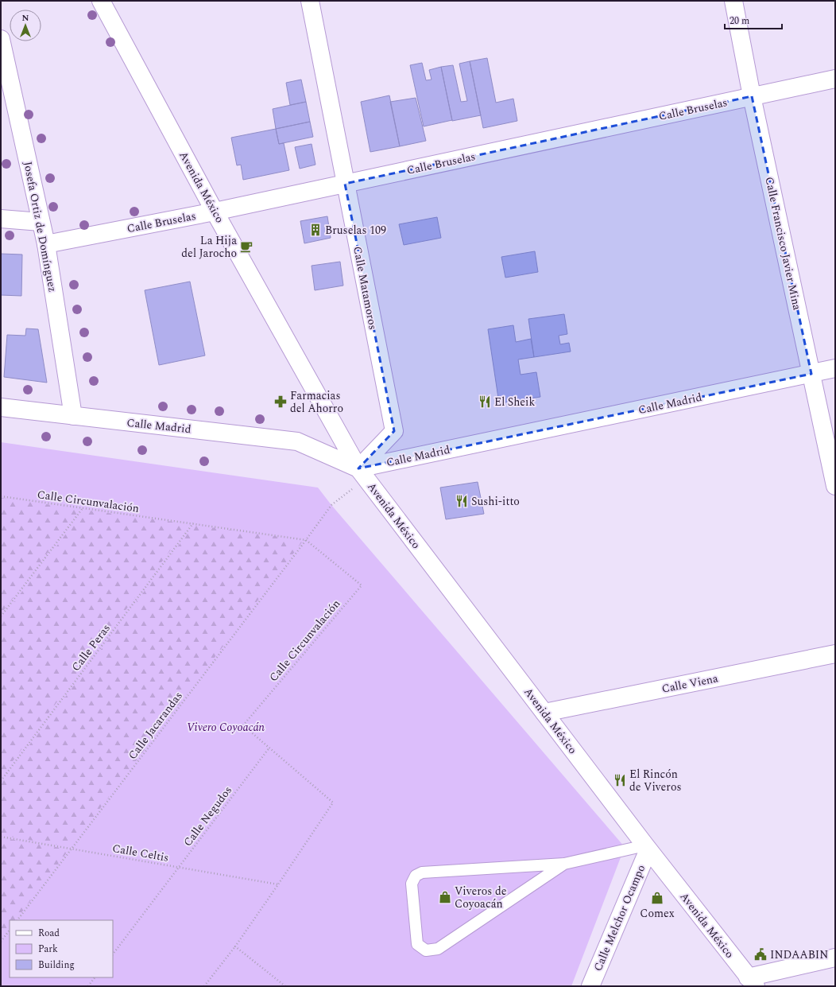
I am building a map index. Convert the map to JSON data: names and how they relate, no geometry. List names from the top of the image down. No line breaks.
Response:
{"streets":{"street":["Calle Bruselas","Avenida México","Josefa Ortiz de Domínguez","Calle Francisco Javier Mina","Calle Matamoros","Calle Madrid","Calle Viena","Calle Melchor Ocampo"],"path":["Calle Circunvalación","Calle Peras","Calle Jacarandas","Calle Negudos","Calle Celtis"]},"crossings":[["Calle Bruselas","Avenida México"],["Calle Bruselas","Josefa Ortiz de Domínguez"],["Calle Bruselas","Calle Francisco Javier Mina"],["Calle Bruselas","Calle Matamoros"],["Avenida México","Calle Matamoros"],["Avenida México","Calle Madrid"],["Avenida México","Calle Viena"],["Avenida México","Calle Jacarandas"],["Avenida México","Calle Melchor Ocampo"],["Josefa Ortiz de Domínguez","Calle Madrid"],["Calle Francisco Javier Mina","Calle Madrid"],["Calle Matamoros","Calle Madrid"],["Calle Matamoros","Calle Jacarandas"],["Calle Madrid","Calle Jacarandas"],["Calle Circunvalación","Calle Peras"],["Calle Circunvalación","Calle Jacarandas"],["Calle Circunvalación","Calle Negudos"],["Calle Circunvalación","Calle Celtis"],["Calle Jacarandas","Calle Celtis"],["Calle Negudos","Calle Celtis"]],"parks":["Vivero Coyoacán"],"places":{"building":["Bruselas 109"],"cafe":["La Hija del Jarocho"],"pharmacy":["Farmacias del Ahorro"],"restaurant":["El Sheik","Sushi-itto","El Rincón de Viveros"],"shop":["Viveros de Coyoacán","Comex"],"public building":["INDAABIN"]},"legend":["Road","Park","Building"],"scale_bar":"20 m","north":"top"}
